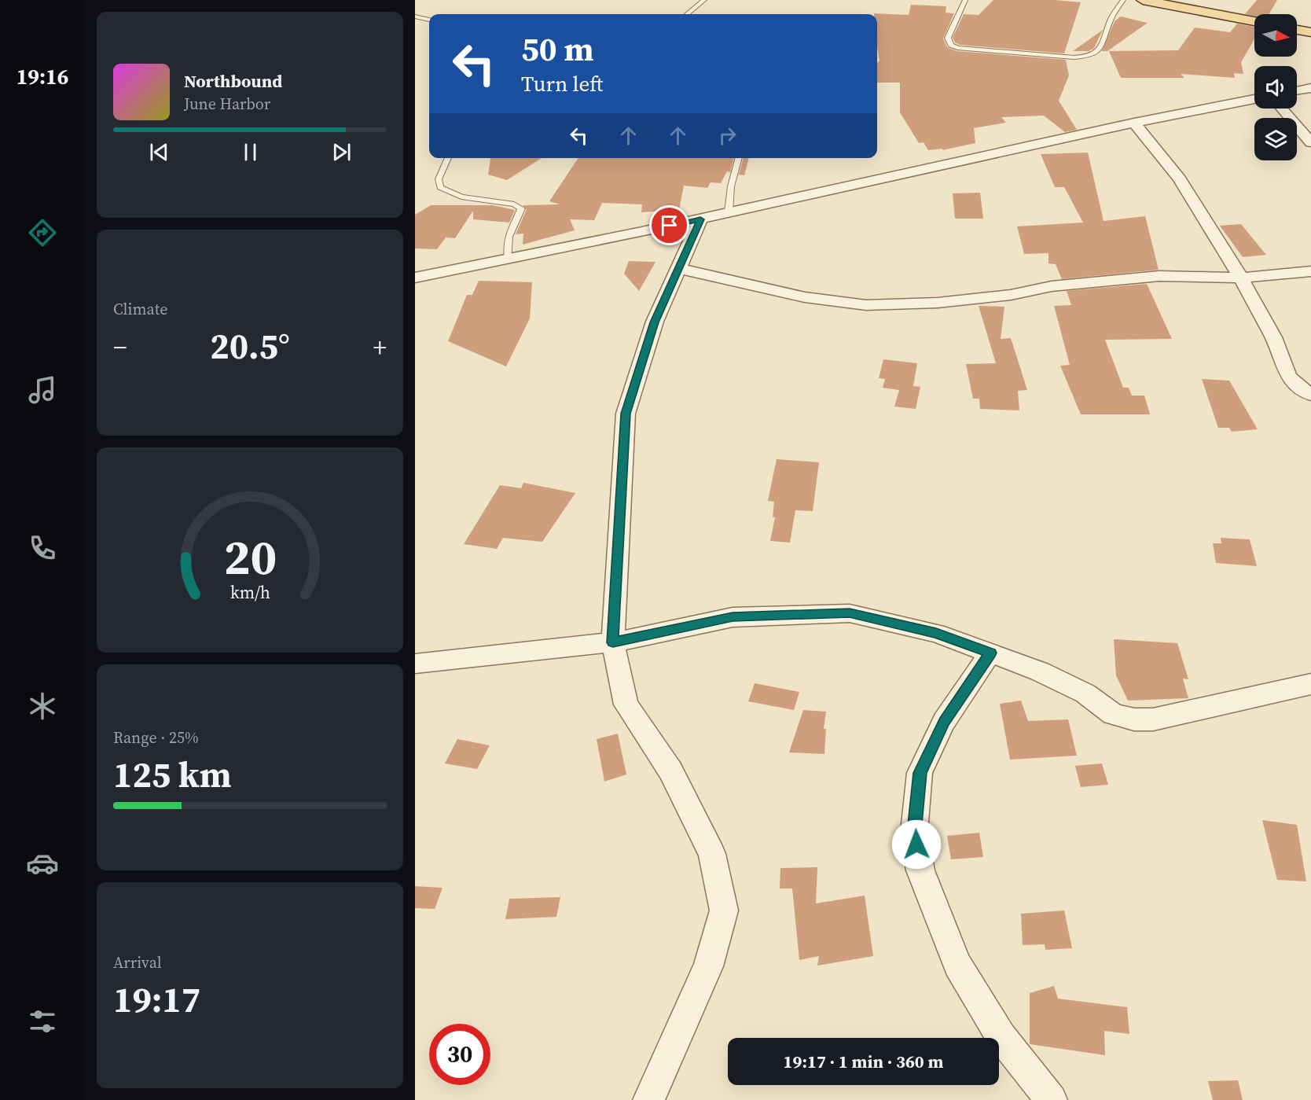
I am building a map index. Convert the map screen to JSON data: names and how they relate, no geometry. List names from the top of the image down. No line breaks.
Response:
{"north":"right","page":{"tabs":"19:16","turn":["50 m","Turn left"],"song":["Northbound","June Harbor"],"tile":["Climate",["Range · 25%","125 km"],["Arrival","19:17"]],"heat":["−","20.5°","+"],"limit":"30","trip":"19:17 · 1 min · 360 m","gauge":["20","km/h"]}}
